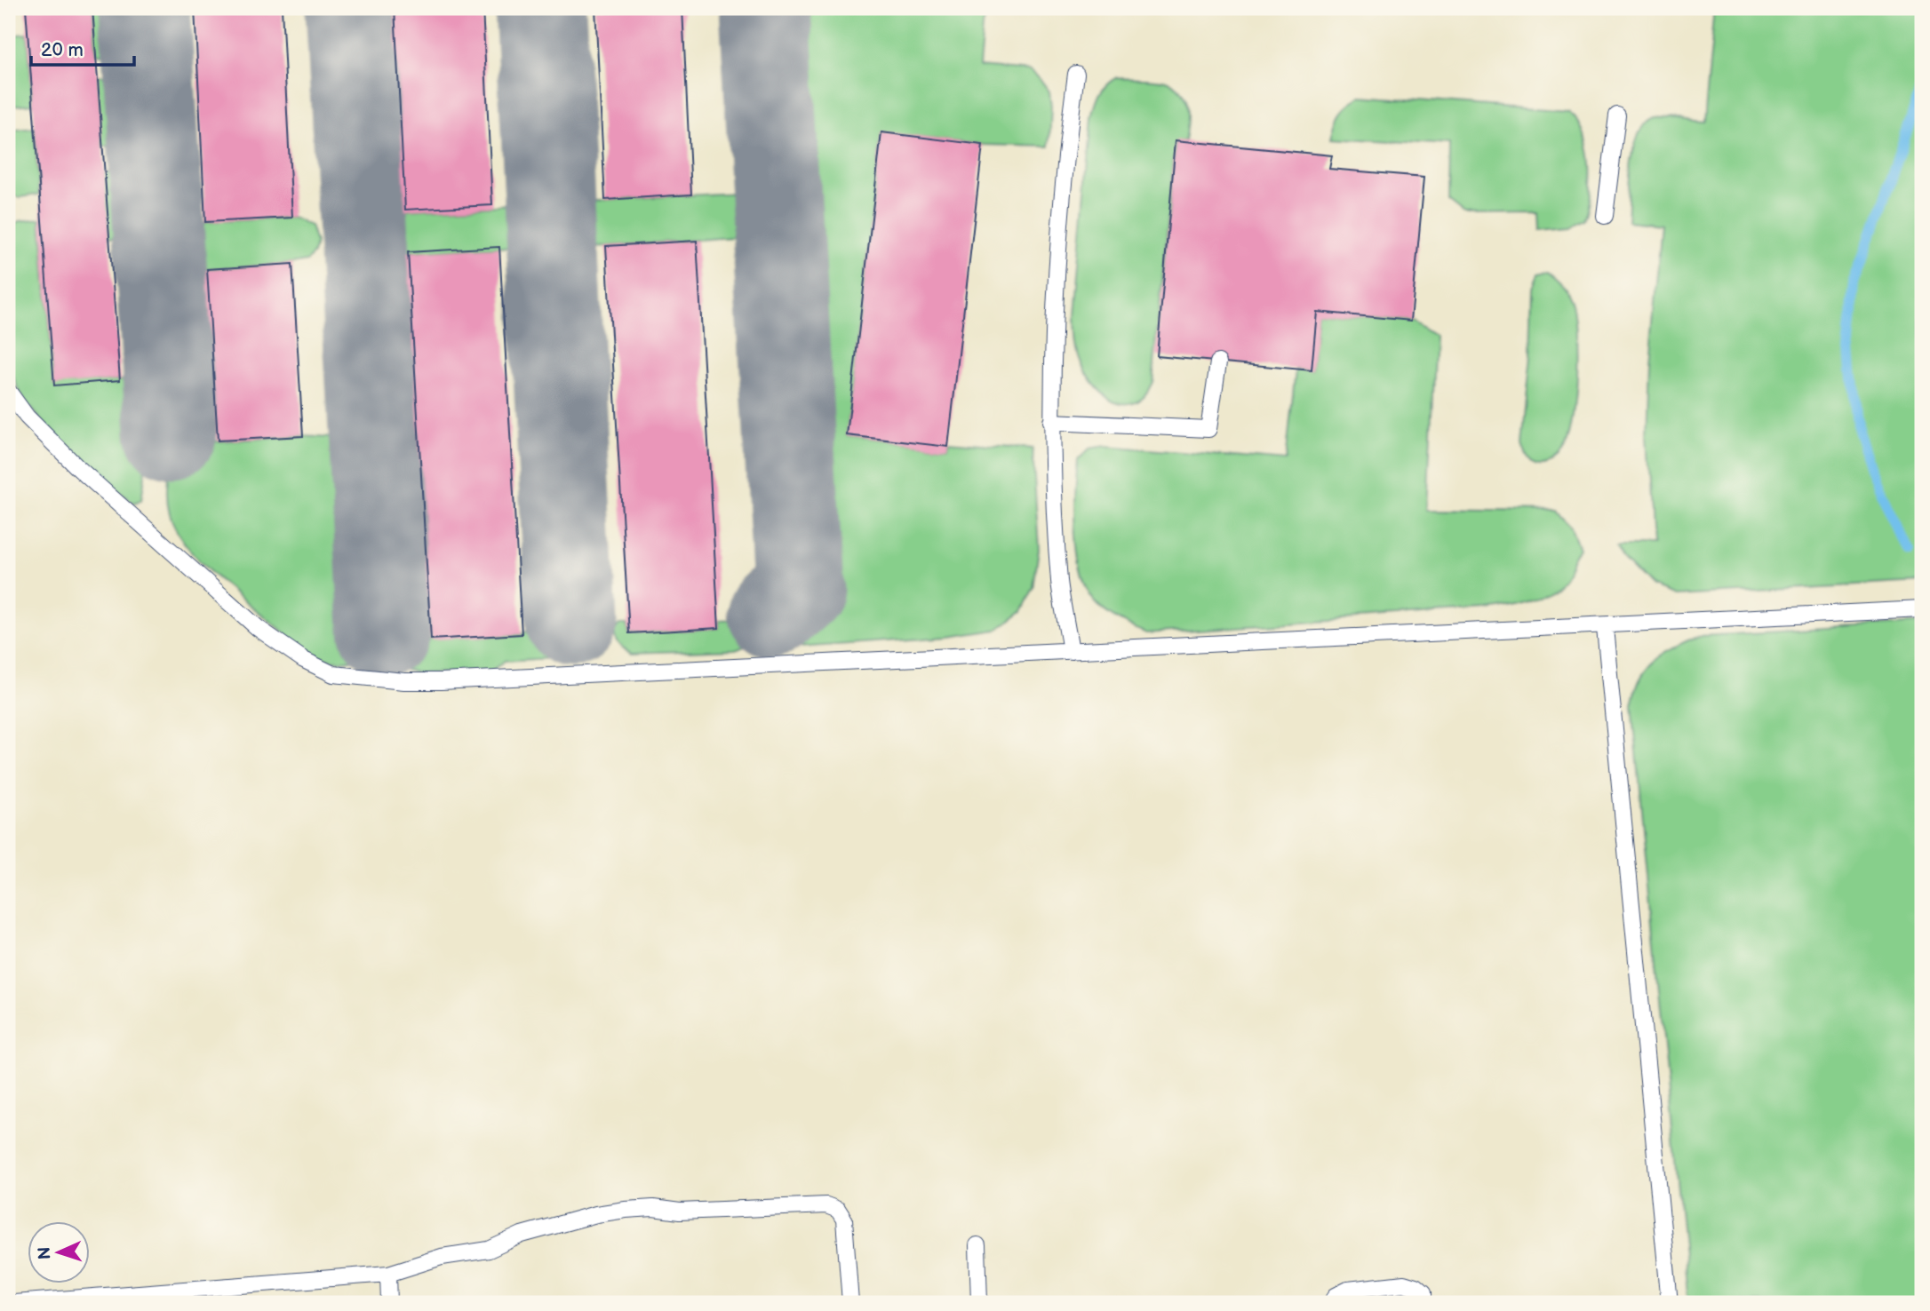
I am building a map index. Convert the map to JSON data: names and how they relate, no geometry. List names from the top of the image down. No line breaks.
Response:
{"scale_bar":"20 m","north":"left"}
